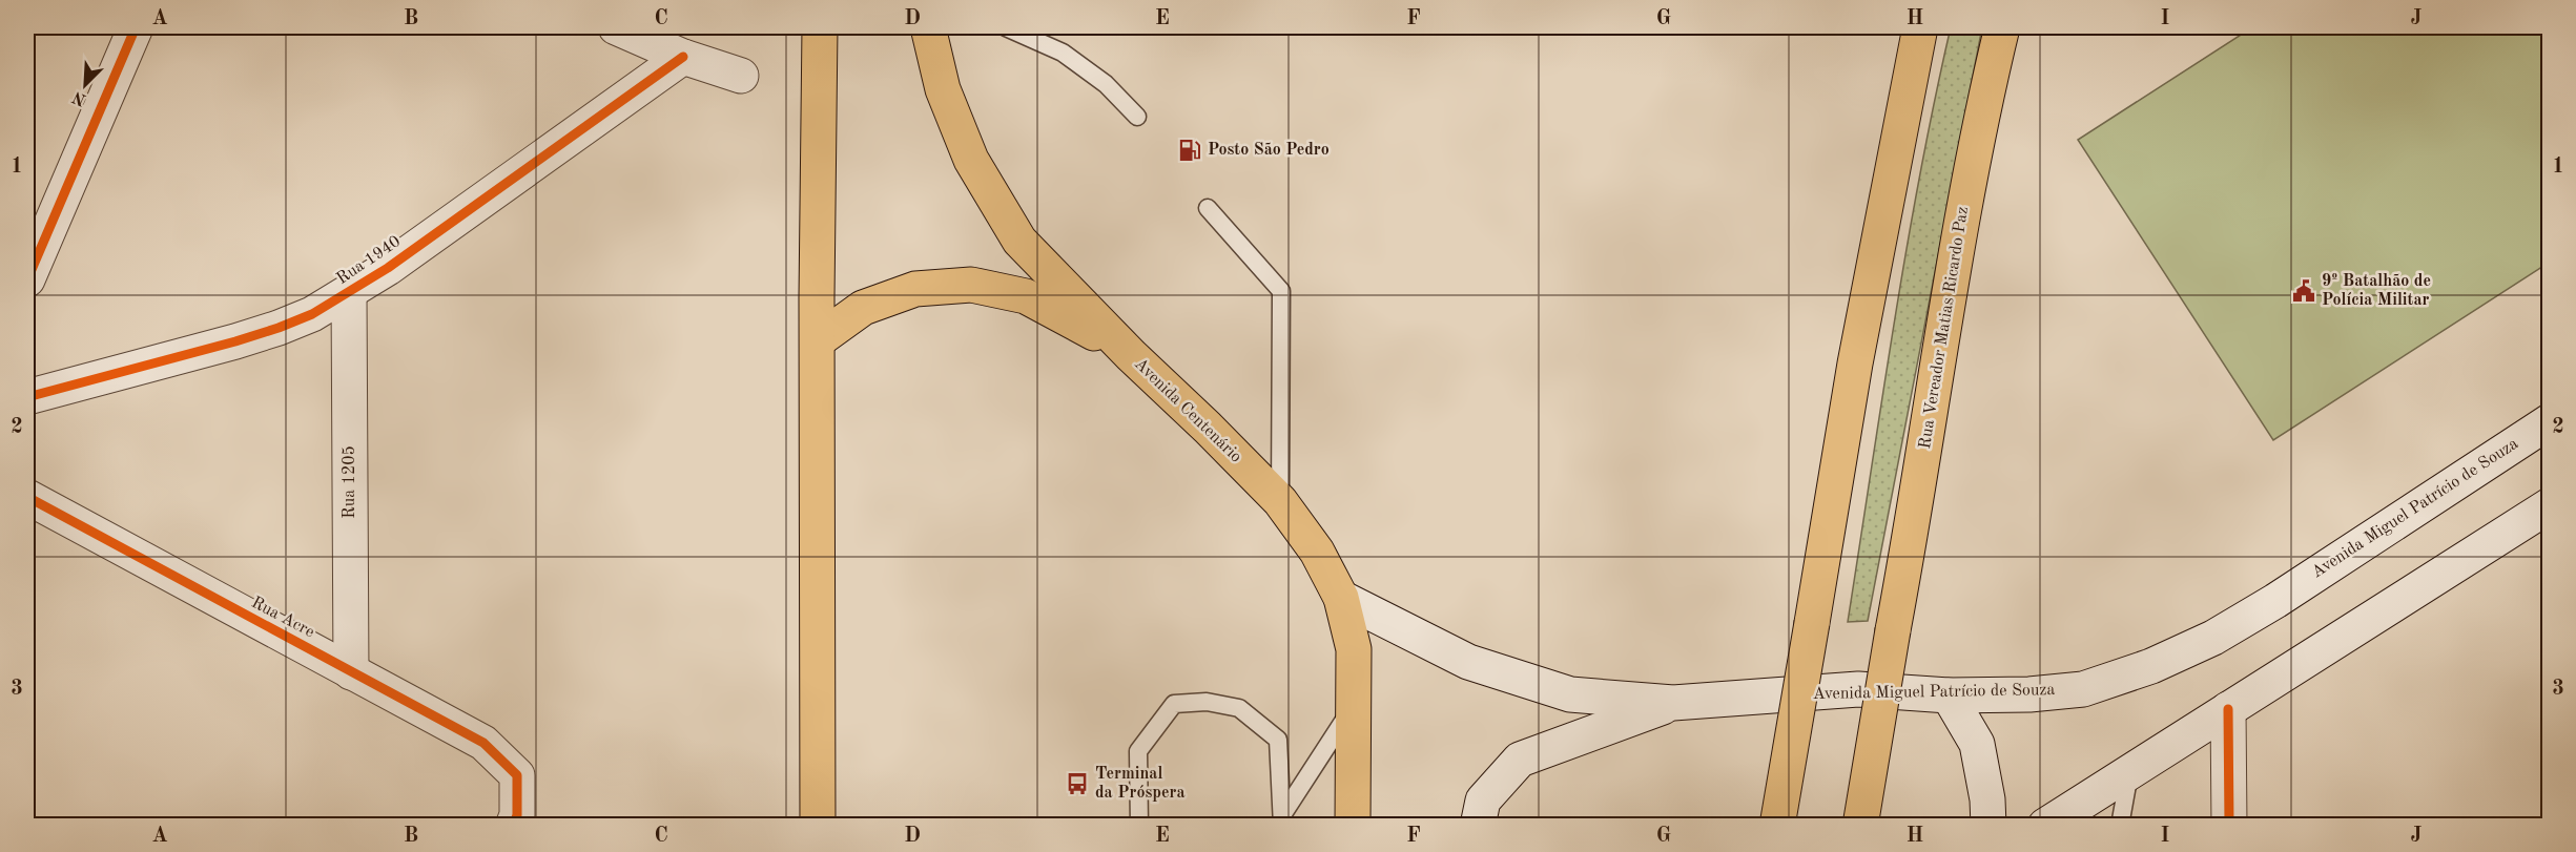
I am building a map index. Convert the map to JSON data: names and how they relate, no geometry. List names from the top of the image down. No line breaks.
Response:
{"streets":{"main road":["Rua 1940","Rua Vereador Matias Ricardo Paz","Avenida Centenário","Rua 1205","Avenida Miguel Patrício de Souza","Rua Acre"]},"crossings":[["Rua 1940","Rua 1205"],["Avenida Centenário","Avenida Miguel Patrício de Souza"],["Rua 1205","Rua Acre"]],"places":{"fuel station":["Posto São Pedro"],"public building":["9º Batalhão de Polícia Militar"],"bus stop":["Terminal da Próspera"]},"north":"bottom left","grid":{"columns":["A","B","C","D","E","F","G","H","I","J"],"rows":["1","2","3"]}}
